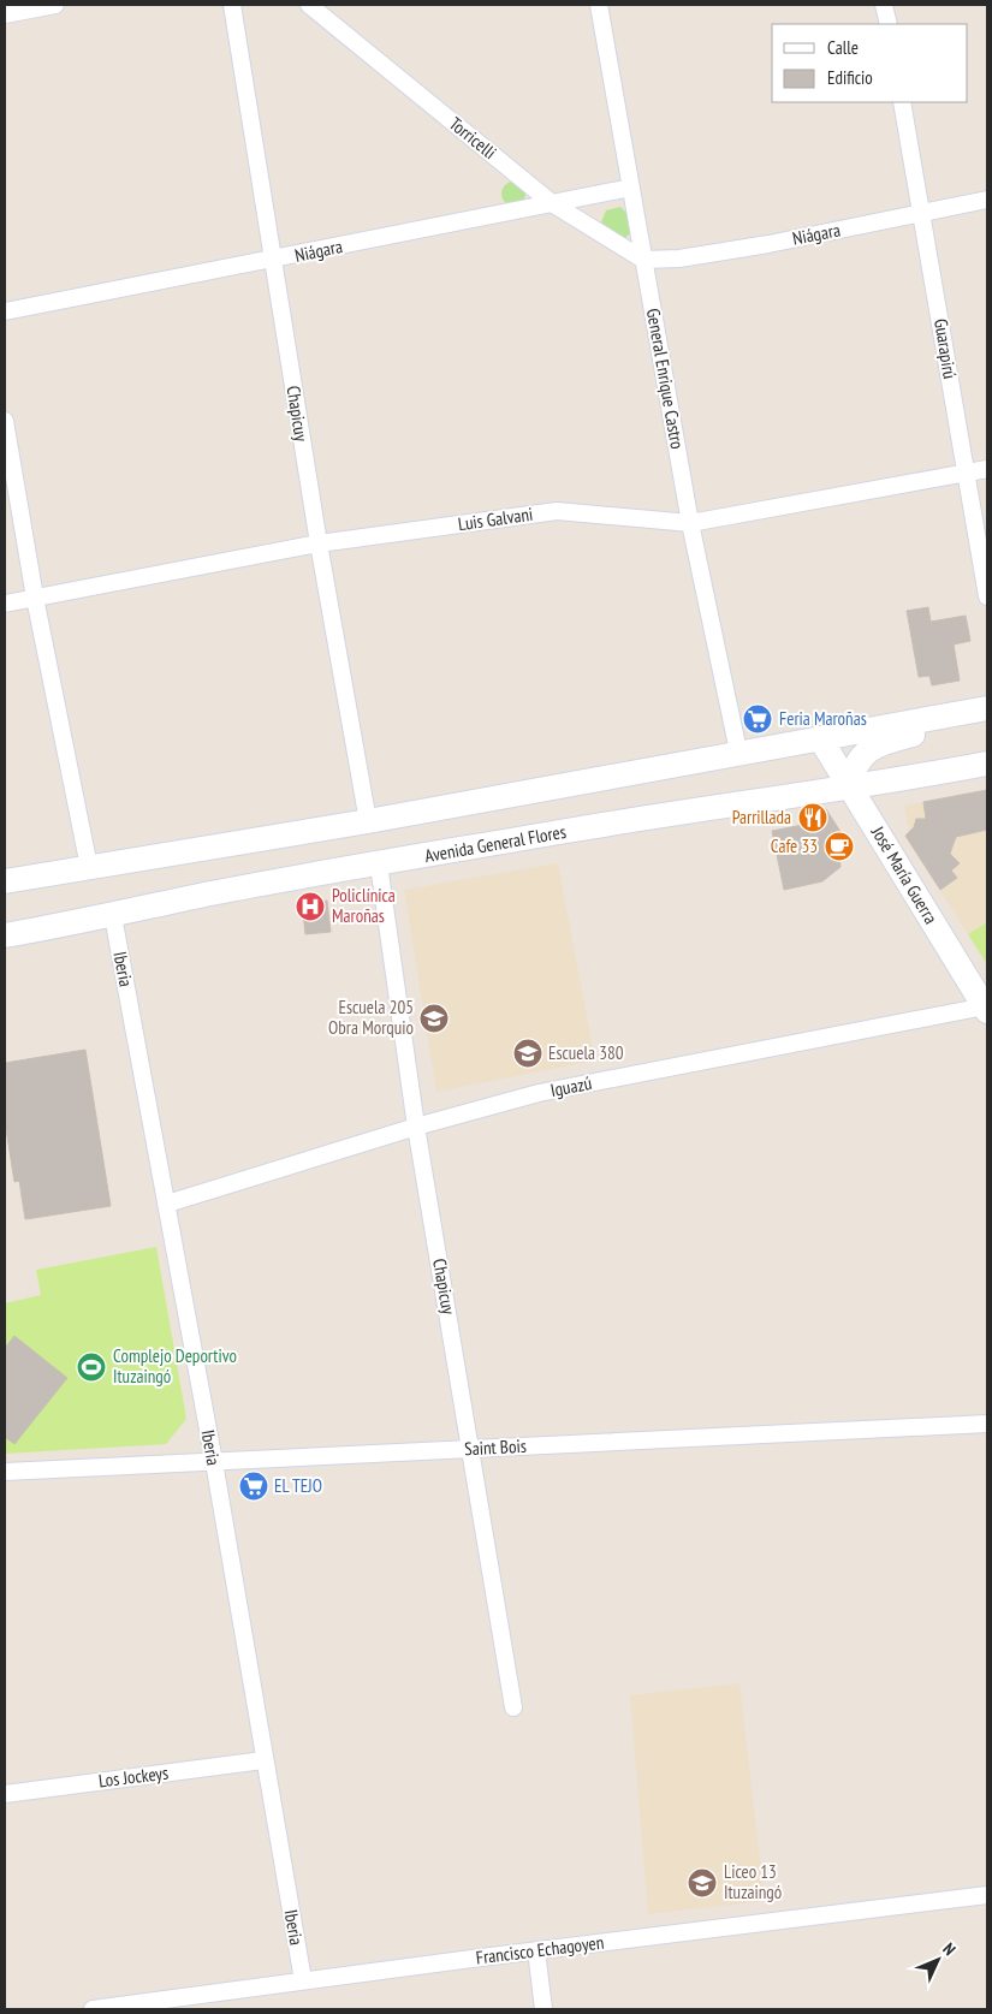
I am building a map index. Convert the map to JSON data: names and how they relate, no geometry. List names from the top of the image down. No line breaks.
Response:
{"streets":{"main road":["Avenida General Flores","José María Guerra"],"street":["Torricelli","Niágara","Guarapirú","General Enrique Castro","Chapicuy","Luis Galvani","Iberia","Iguazú","Saint Bois","Los Jockeys","Francisco Echagoyen"]},"crossings":[["Torricelli","Niágara"],["Torricelli","General Enrique Castro"],["Niágara","Guarapirú"],["Niágara","General Enrique Castro"],["Niágara","Chapicuy"],["Guarapirú","Luis Galvani"],["General Enrique Castro","Luis Galvani"],["Chapicuy","Luis Galvani"],["Chapicuy","Avenida General Flores"],["Chapicuy","Iguazú"],["Chapicuy","Saint Bois"],["Avenida General Flores","José María Guerra"],["Avenida General Flores","Iberia"],["José María Guerra","Iguazú"],["Iberia","Iguazú"],["Iberia","Saint Bois"],["Iberia","Los Jockeys"],["Iberia","Francisco Echagoyen"]],"places":{"supermarket":["Feria Maroñas","EL TEJO"],"restaurant":["Parrillada"],"cafe":["Cafe 33"],"hospital":["Policlínica Maroñas"],"school or university":["Escuela 205 Obra Morquio","Escuela 380","Liceo 13 Ituzaingó"],"sports":["Complejo Deportivo Ituzaingó"]},"legend":["Calle","Edificio"],"north":"top right"}
